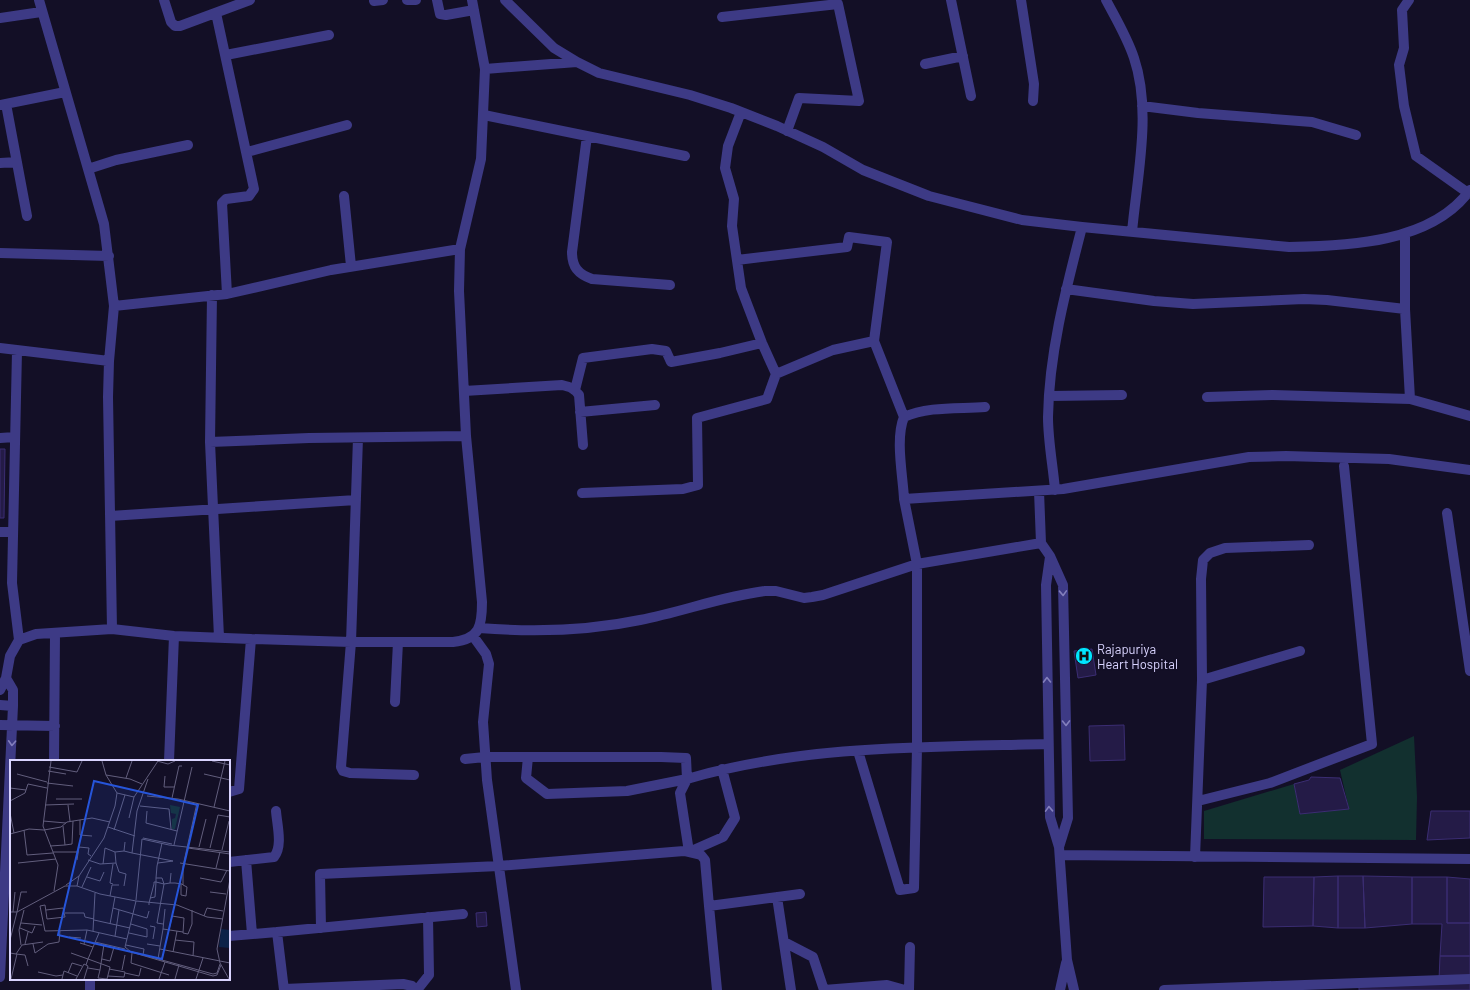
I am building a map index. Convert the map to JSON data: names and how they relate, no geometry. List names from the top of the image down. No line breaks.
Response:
{"places":{"hospital":["Rajapuriya Heart Hospital"]}}
